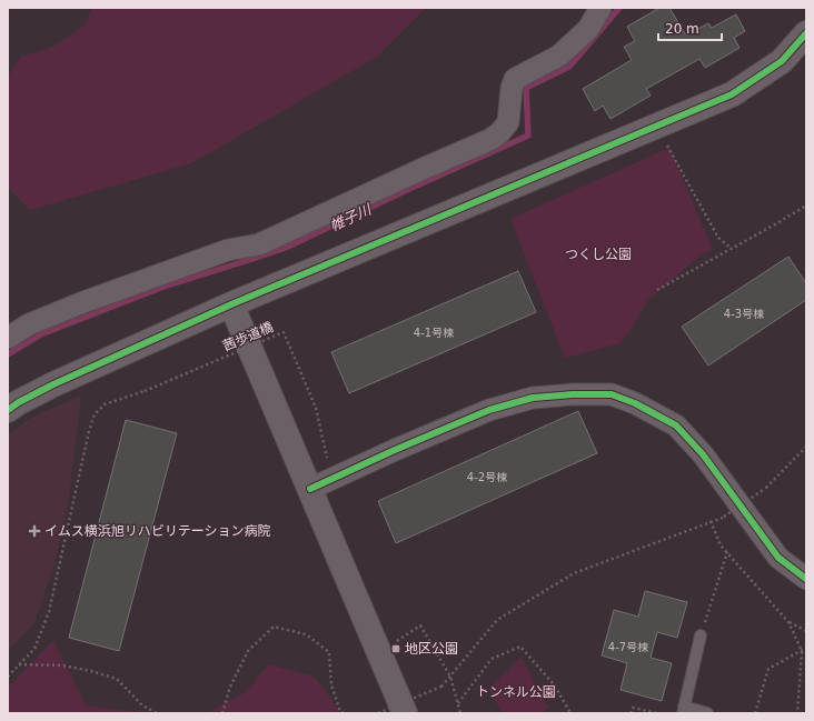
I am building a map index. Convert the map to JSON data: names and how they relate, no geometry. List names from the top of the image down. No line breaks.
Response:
{"streets":{"path":["茜歩道橋"]},"water":["帷子川"],"parks":["つくし公園","トンネル公園"],"places":{"health":["イムス横浜旭リハビリテーション病院"],"transit":["地区公園"]},"house_numbers":["4-3号棟","4-1号棟","4-2号棟","4-7号棟"],"scale_bar":"20 m"}
